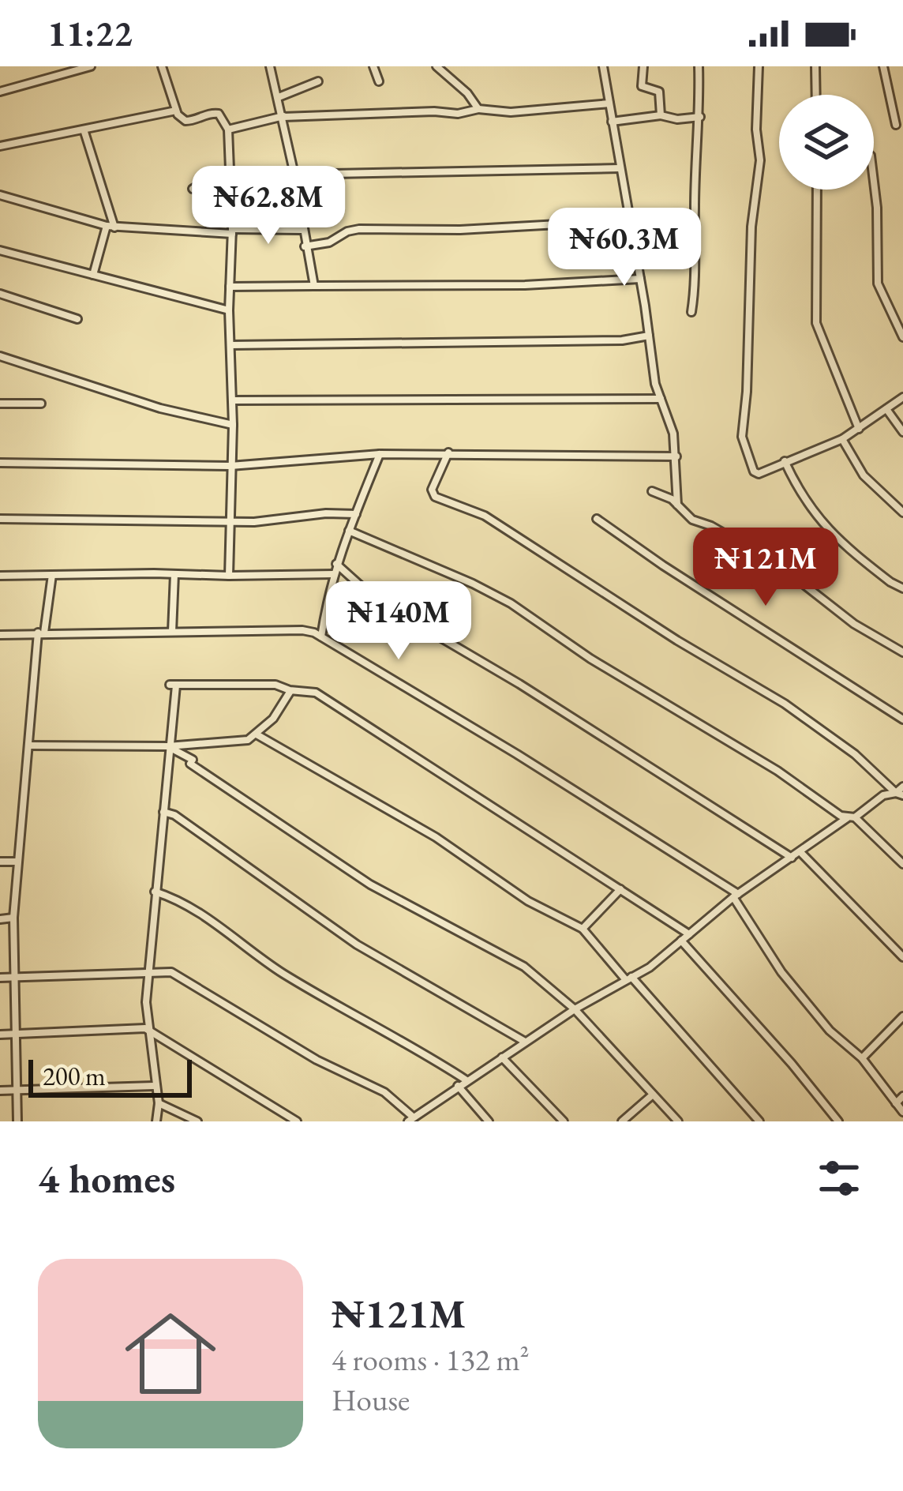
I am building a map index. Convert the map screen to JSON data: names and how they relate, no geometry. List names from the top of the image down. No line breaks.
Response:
{"scale_bar":"200 m","page":{"status":"11:22","price":["₦62.8M","₦60.3M","₦121M","₦140M"],"scale":"200 m","heading":"4 homes","list":[{"name":"₦121M","note":"4 rooms · 132 m² · House"}]}}
